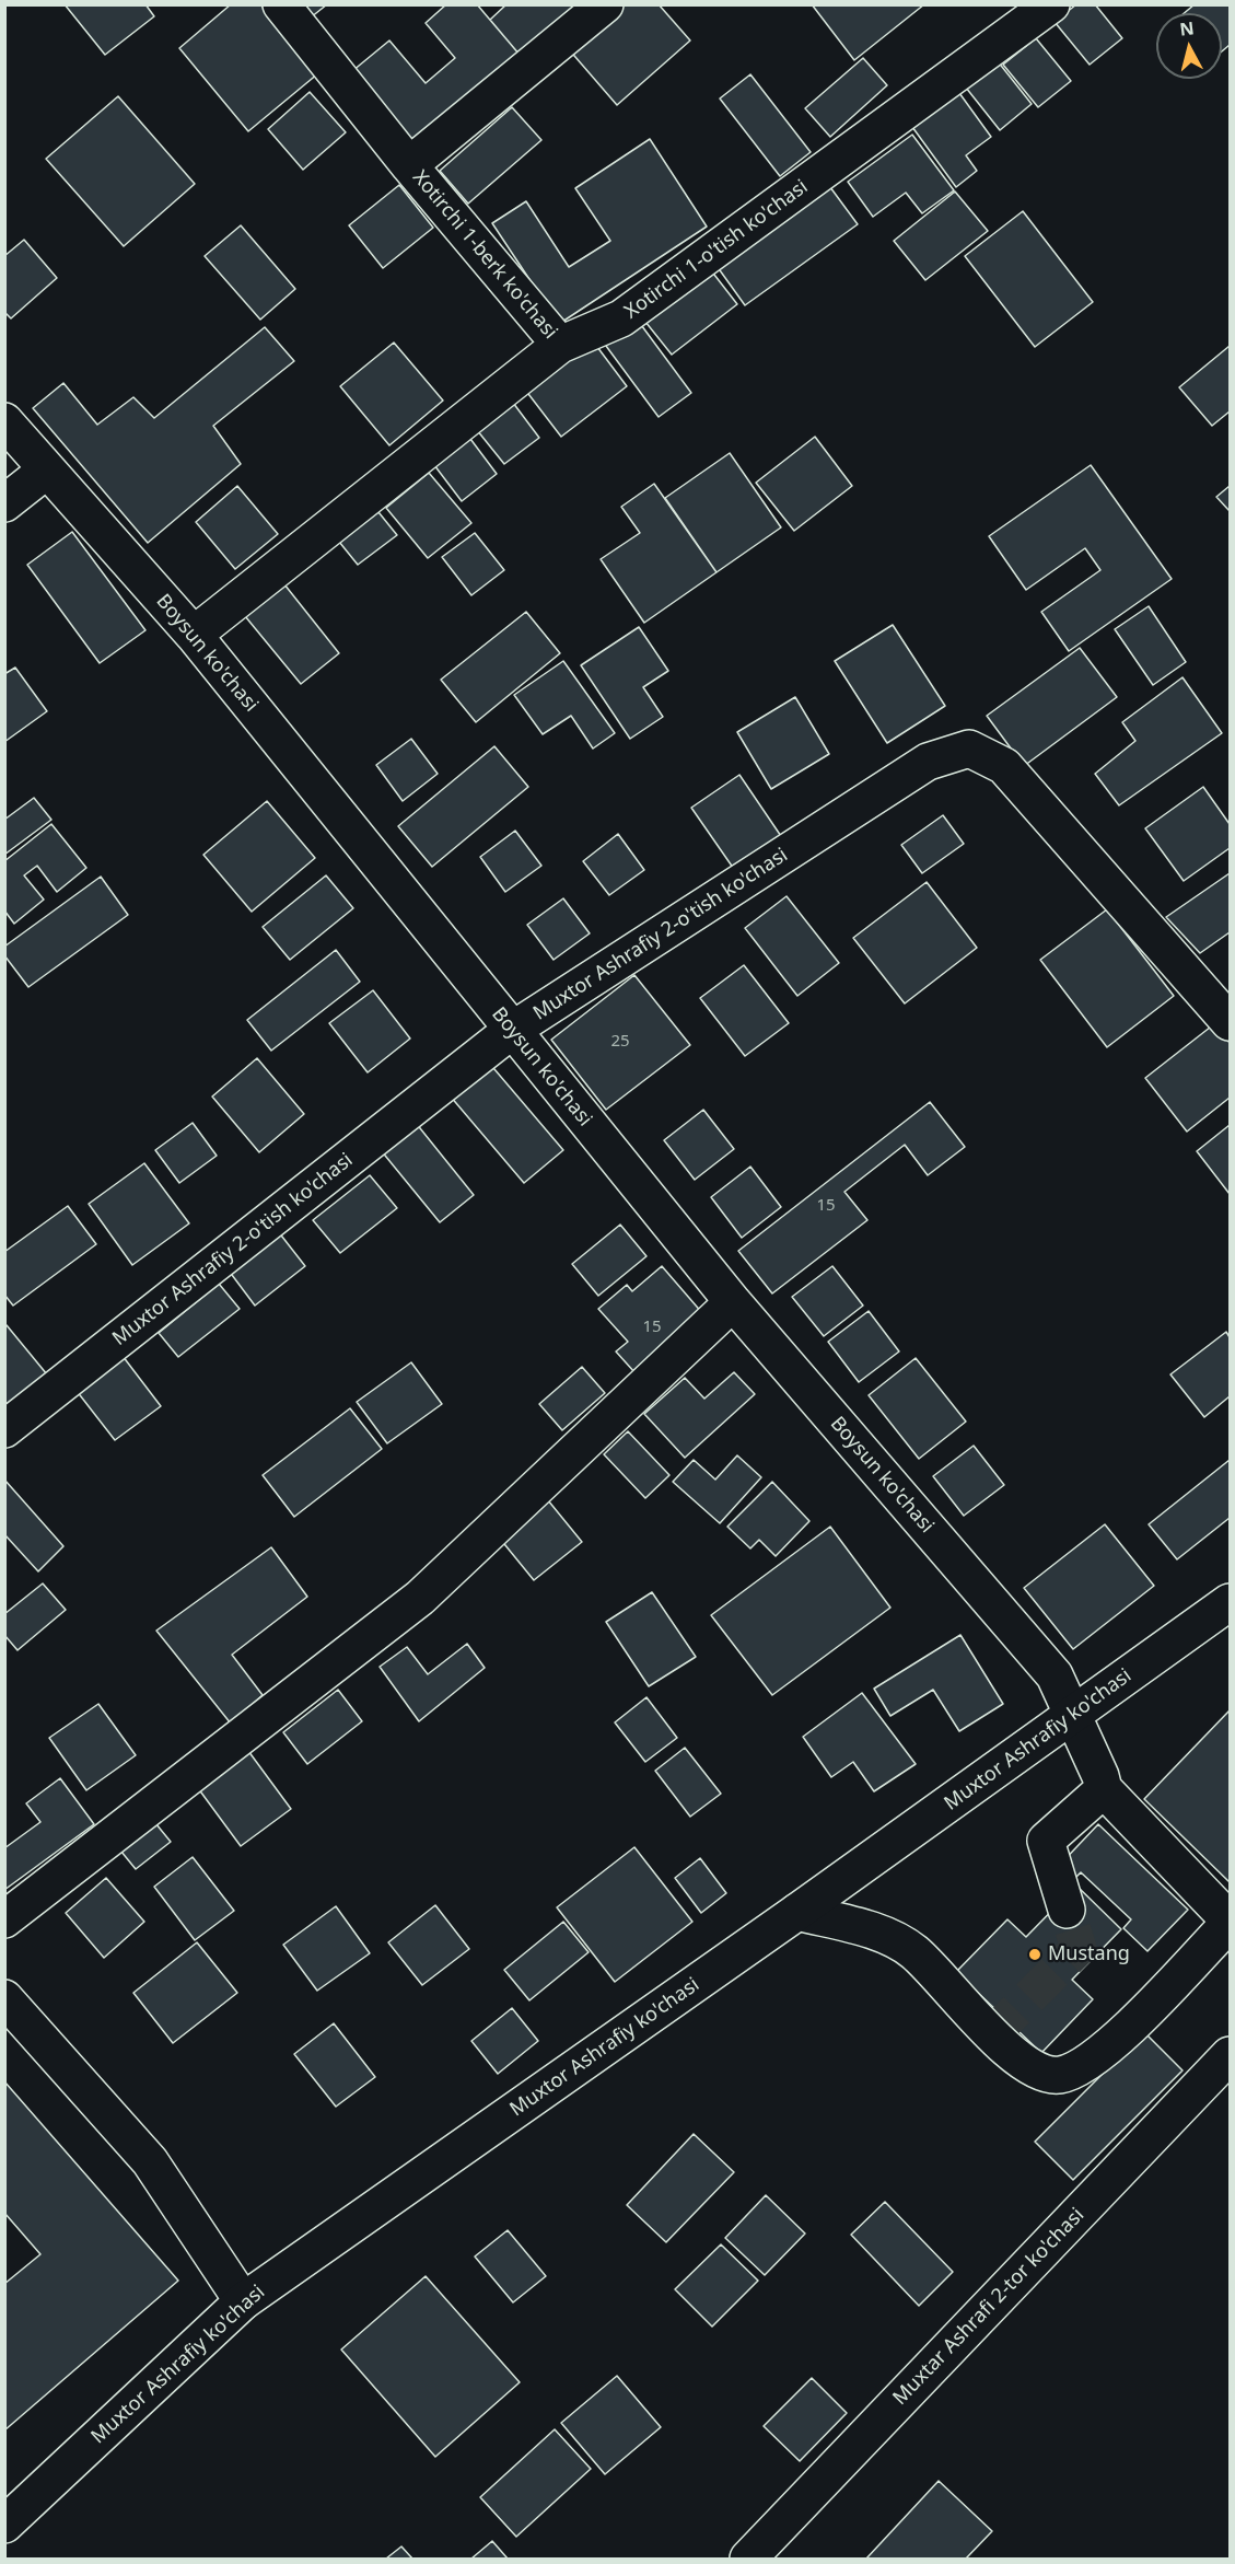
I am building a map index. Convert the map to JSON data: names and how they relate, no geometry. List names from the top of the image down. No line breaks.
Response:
{"streets":{"street":["Xotirchi 1-o'tish ko'chasi","Xotirchi 1-berk ko'chasi","Boysun ko'chasi","Muxtor Ashrafiy 2-o'tish ko'chasi","Muxtor Ashrafiy ko'chasi","Muxtar Ashrafi 2-tor ko'chasi"]},"crossings":[["Xotirchi 1-o'tish ko'chasi","Xotirchi 1-berk ko'chasi"],["Xotirchi 1-o'tish ko'chasi","Boysun ko'chasi"],["Boysun ko'chasi","Muxtor Ashrafiy 2-o'tish ko'chasi"],["Boysun ko'chasi","Muxtor Ashrafiy ko'chasi"]],"places":["Mustang"],"house_numbers":["25","15","15"],"north":"top"}
